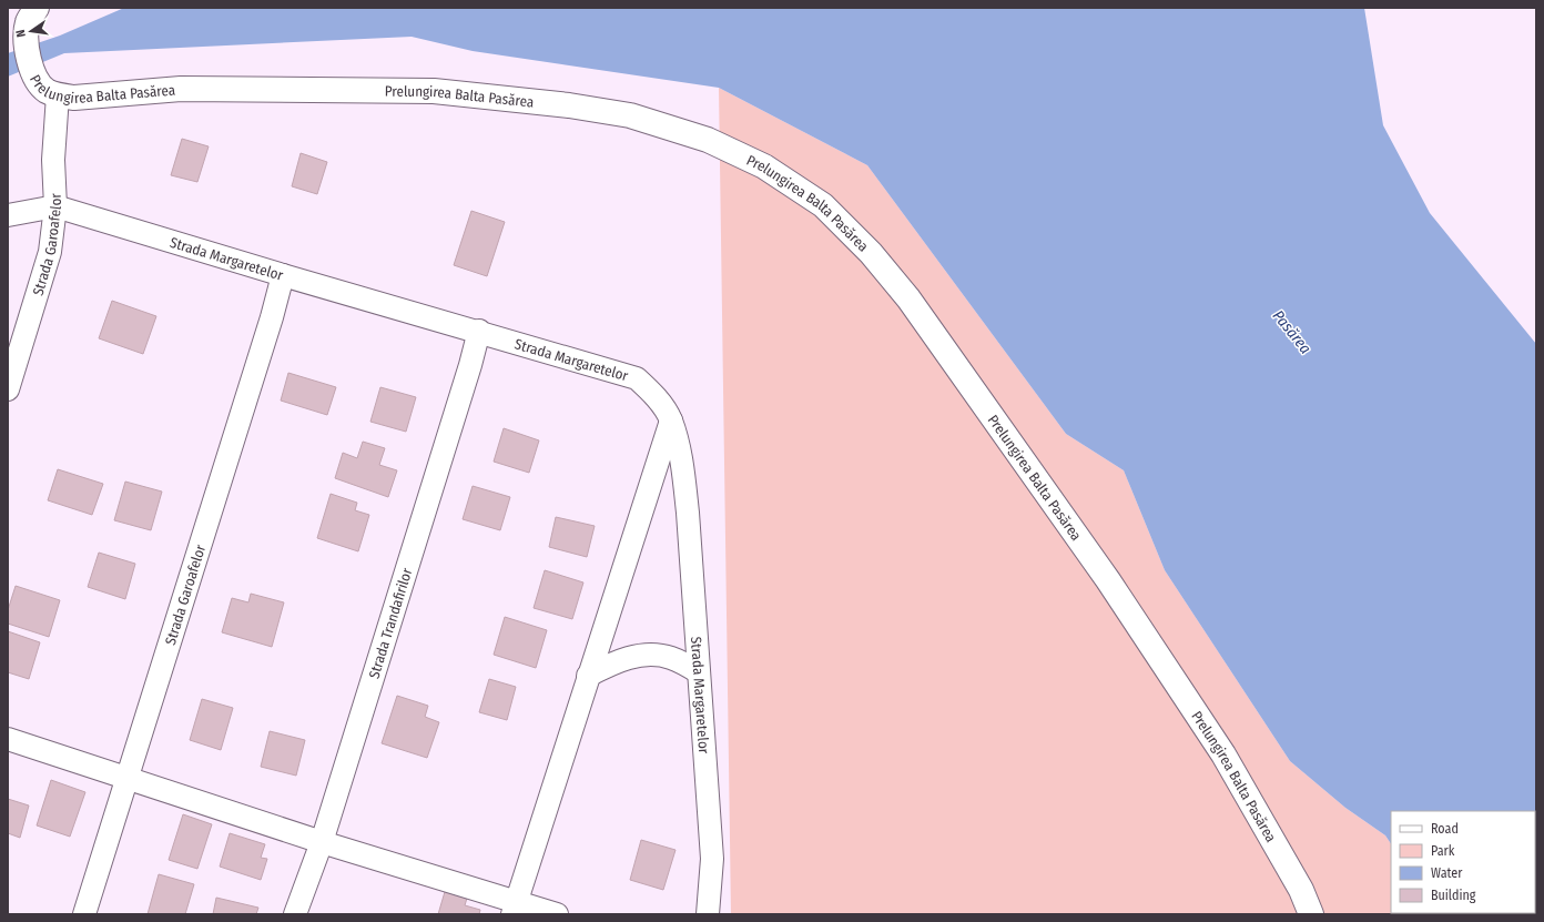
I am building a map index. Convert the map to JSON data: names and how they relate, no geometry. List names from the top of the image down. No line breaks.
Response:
{"streets":{"street":["Prelungirea Balta Pasărea","Strada Garoafelor","Strada Margaretelor","Strada Trandafirilor"]},"crossings":[["Prelungirea Balta Pasărea","Strada Garoafelor"],["Strada Garoafelor","Strada Margaretelor"],["Strada Margaretelor","Strada Trandafirilor"]],"water":["Pasărea"],"legend":["Road","Park","Water","Building"],"north":"left"}
